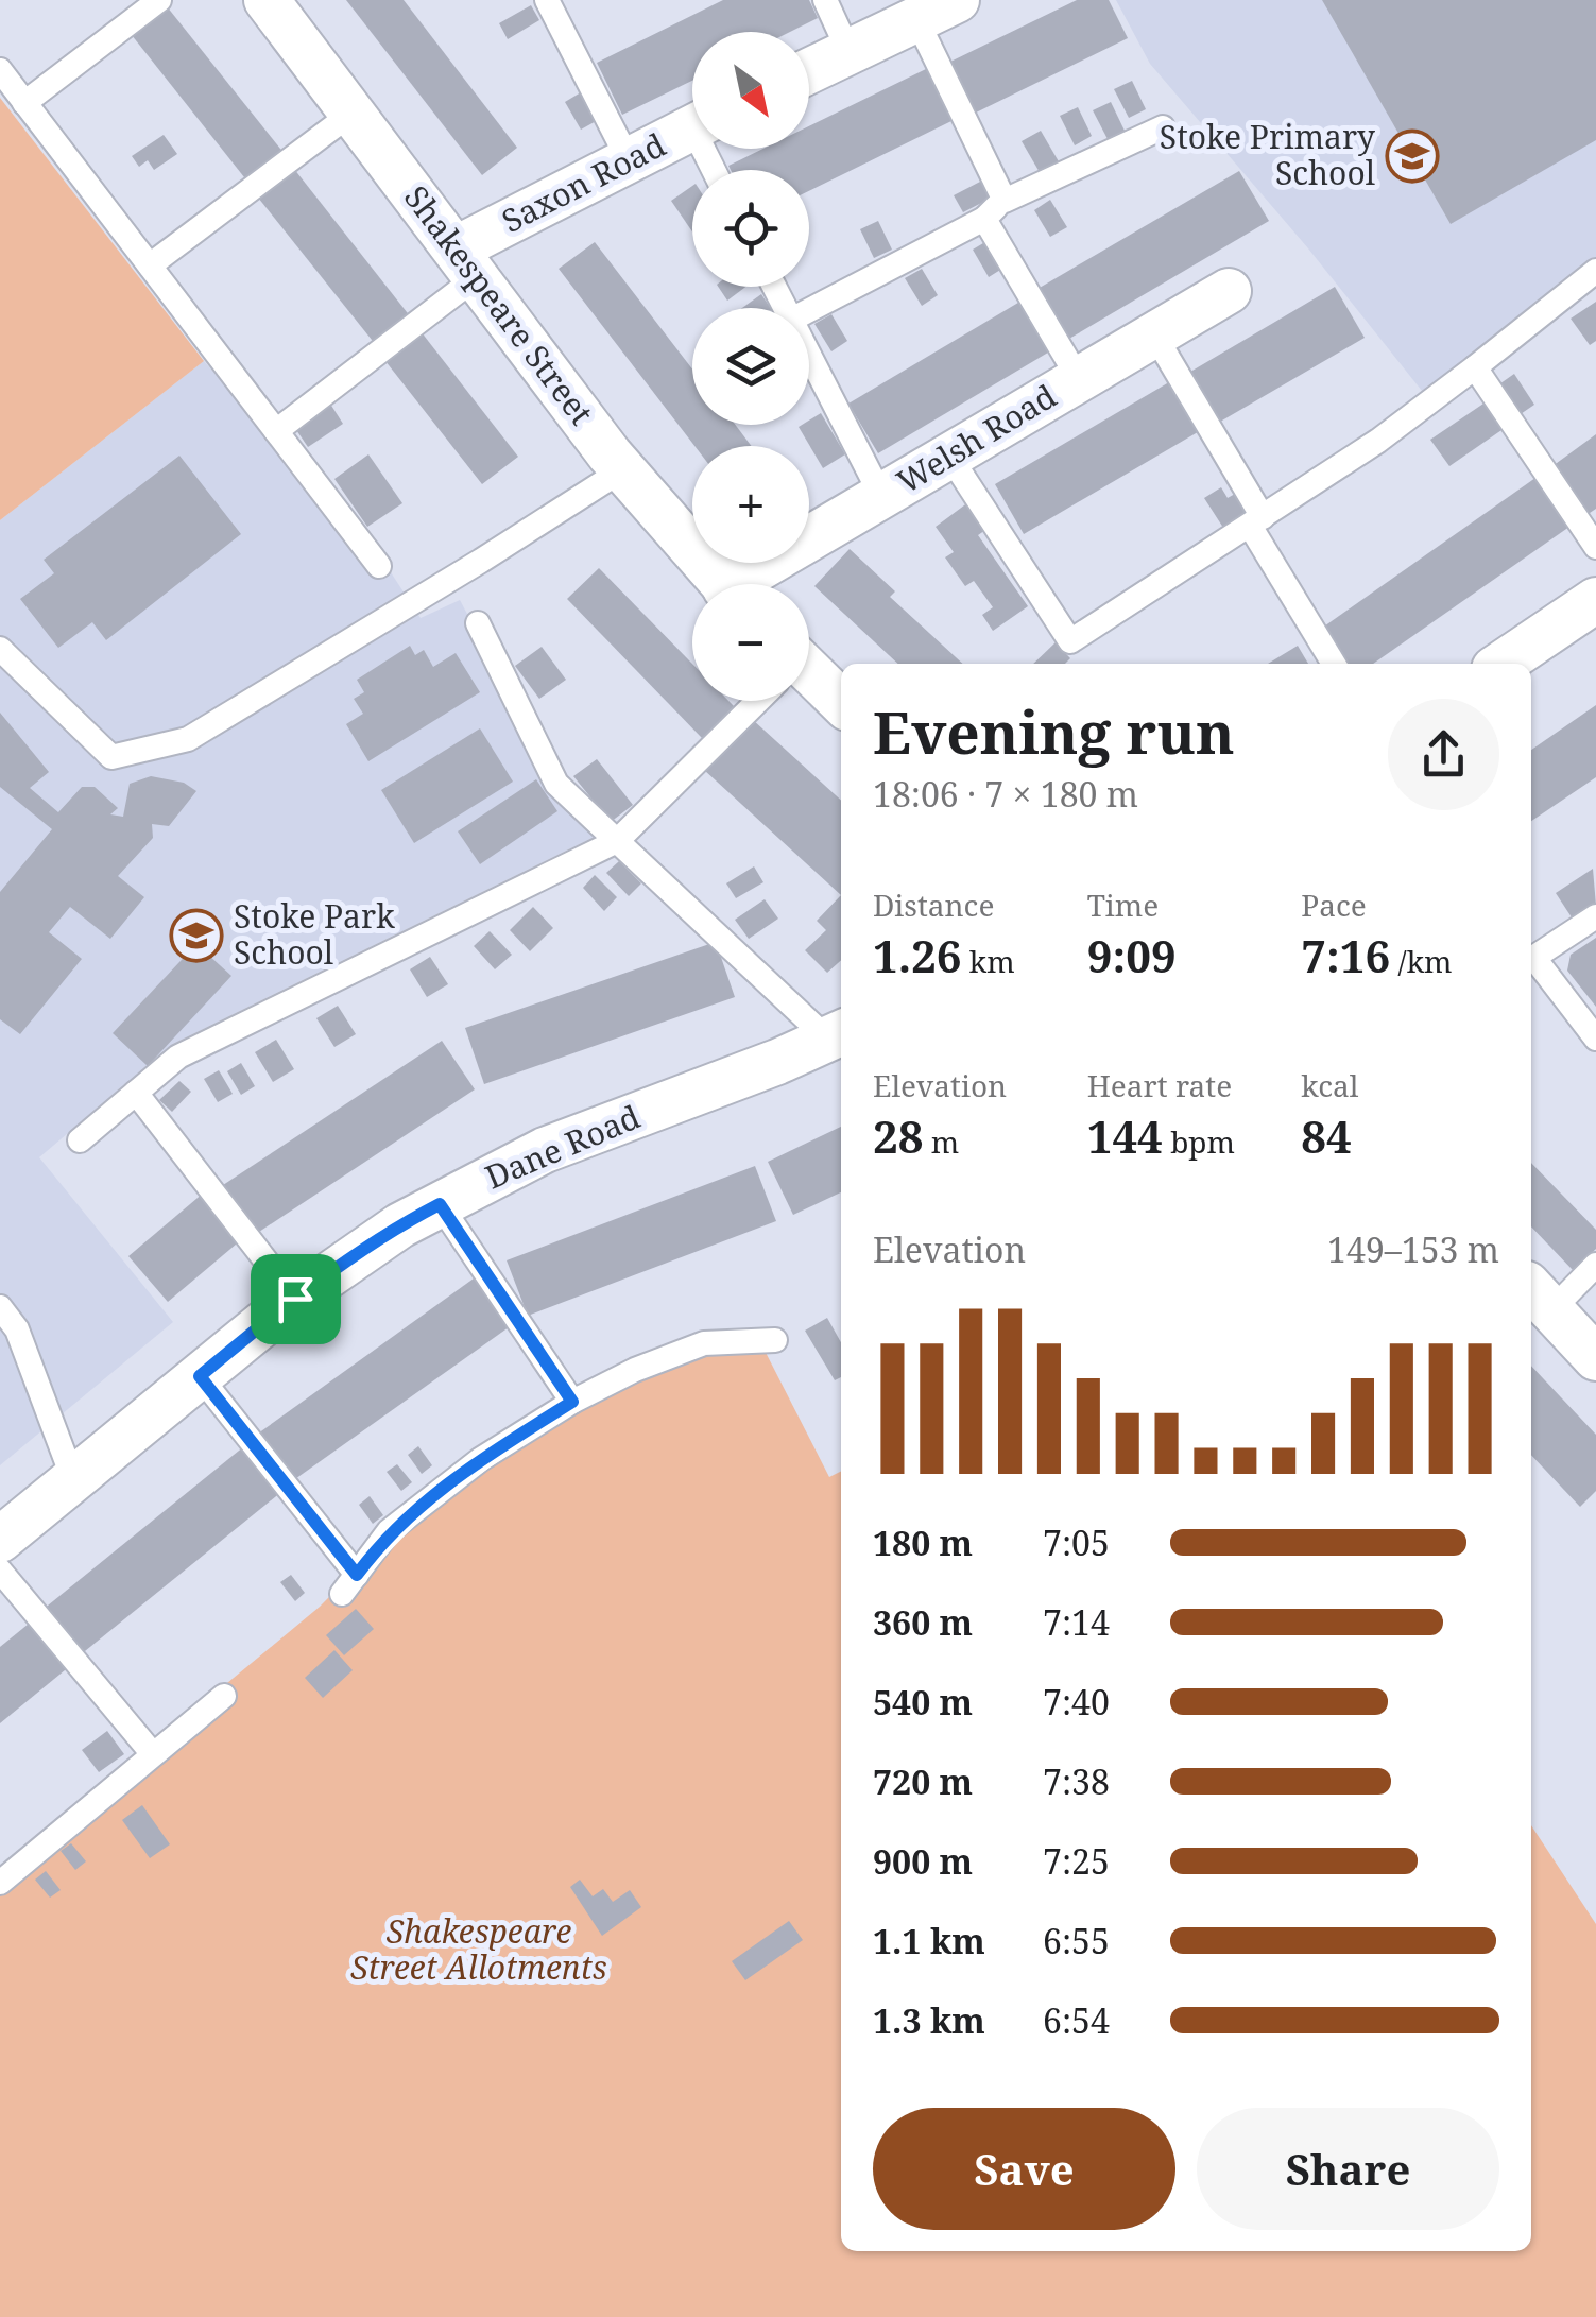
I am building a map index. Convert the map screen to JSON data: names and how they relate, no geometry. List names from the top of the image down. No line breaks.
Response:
{"streets":{"street":["Saxon Road","Shakespeare Street","Welsh Road","Dane Road"]},"crossings":[["Saxon Road","Shakespeare Street"]],"parks":["Shakespeare Street Allotments"],"places":{"school or university":["Stoke Primary School","Stoke Park School"]},"north":"bottom right","page":{"map_buttons":["+","−"],"heading":["Evening run","18:06 · 7 × 180 m"],"stats":[["Distance","1.26 km"],["Time","9:09"],["Pace","7:16 /km"],["Elevation","28 m"],["Heart rate","144 bpm"],["kcal","84"]],"chart":["Elevation","149–153 m"],"list":[{"name":"180 m","note":"7:05"},{"name":"360 m","note":"7:14"},{"name":"540 m","note":"7:40"},{"name":"720 m","note":"7:38"},{"name":"900 m","note":"7:25"},{"name":"1.1 km","note":"6:55"},{"name":"1.3 km","note":"6:54"}],"buttons":["Save","Share"]}}
